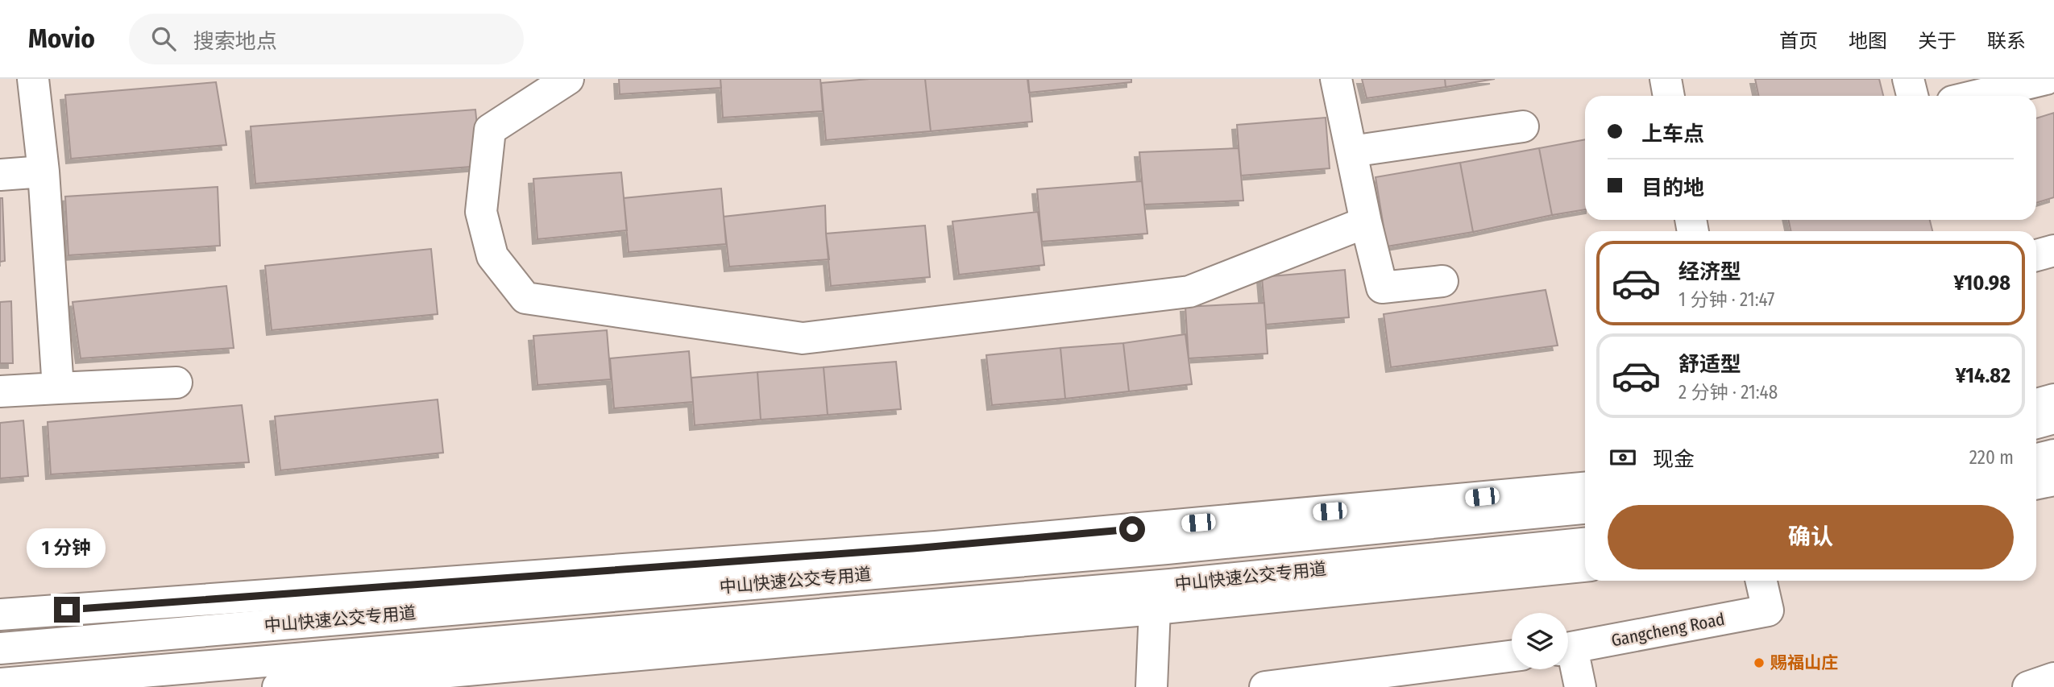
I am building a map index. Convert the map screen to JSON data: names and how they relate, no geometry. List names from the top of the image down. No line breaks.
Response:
{"streets":{"street":["中山快速公交专用道","Gangcheng Road"]},"places":["赐福山庄"],"page":{"header":"Movio","search":"搜索地点","nav":["首页","地图","关于","联系"],"banner":["上车点","目的地"],"list":[{"name":"经济型","note":"1 分钟 · 21:47","value":"¥10.98"},{"name":"舒适型","note":"2 分钟 · 21:48","value":"¥14.82"}],"pay":["现金","220 m"],"buttons":"确认","bubble":"1 分钟"}}
